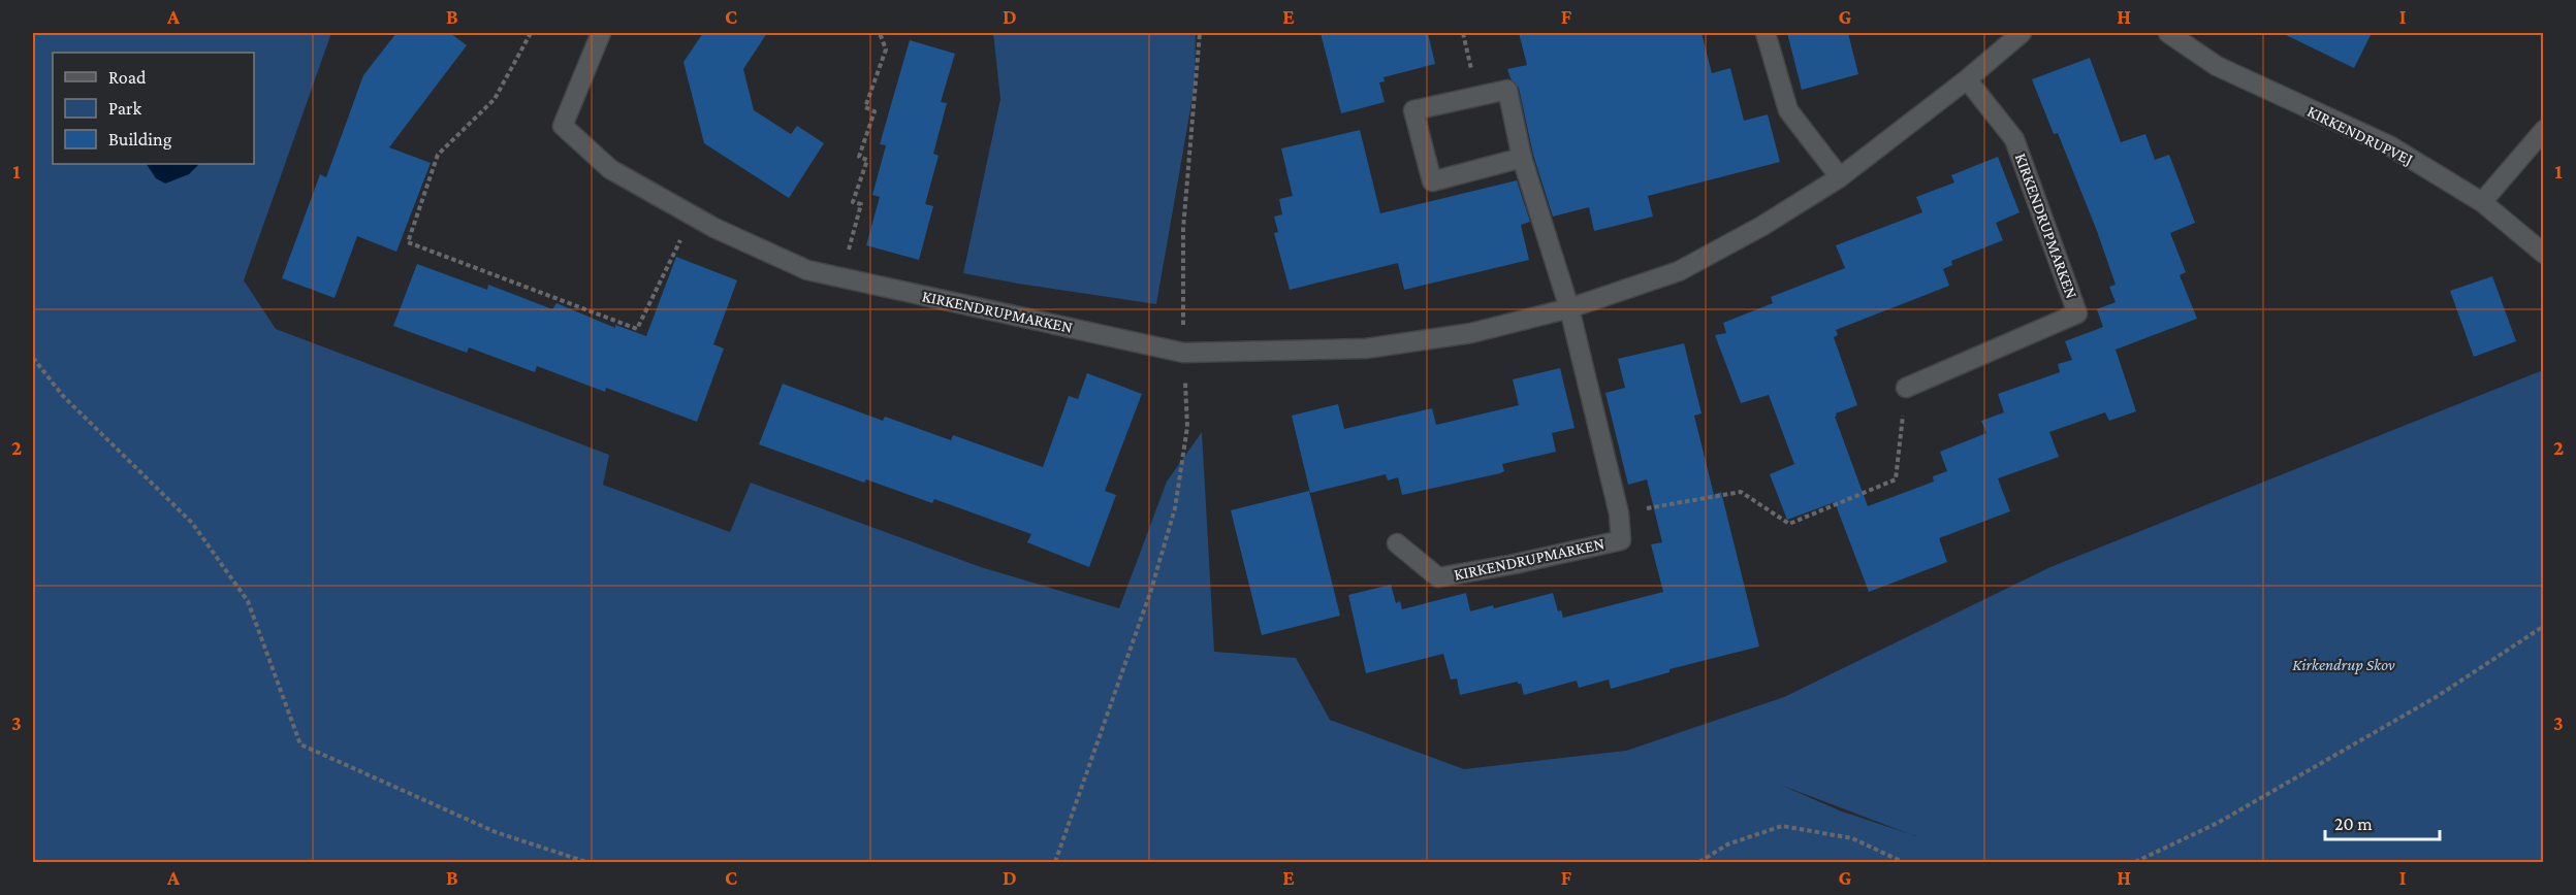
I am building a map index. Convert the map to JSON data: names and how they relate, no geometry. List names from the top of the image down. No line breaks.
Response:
{"streets":{"street":["KIRKENDRUPVEJ","KIRKENDRUPMARKEN"]},"parks":["Kirkendrup Skov"],"legend":["Road","Park","Building"],"scale_bar":"20 m","grid":{"columns":["A","B","C","D","E","F","G","H","I"],"rows":["1","2","3"]}}
